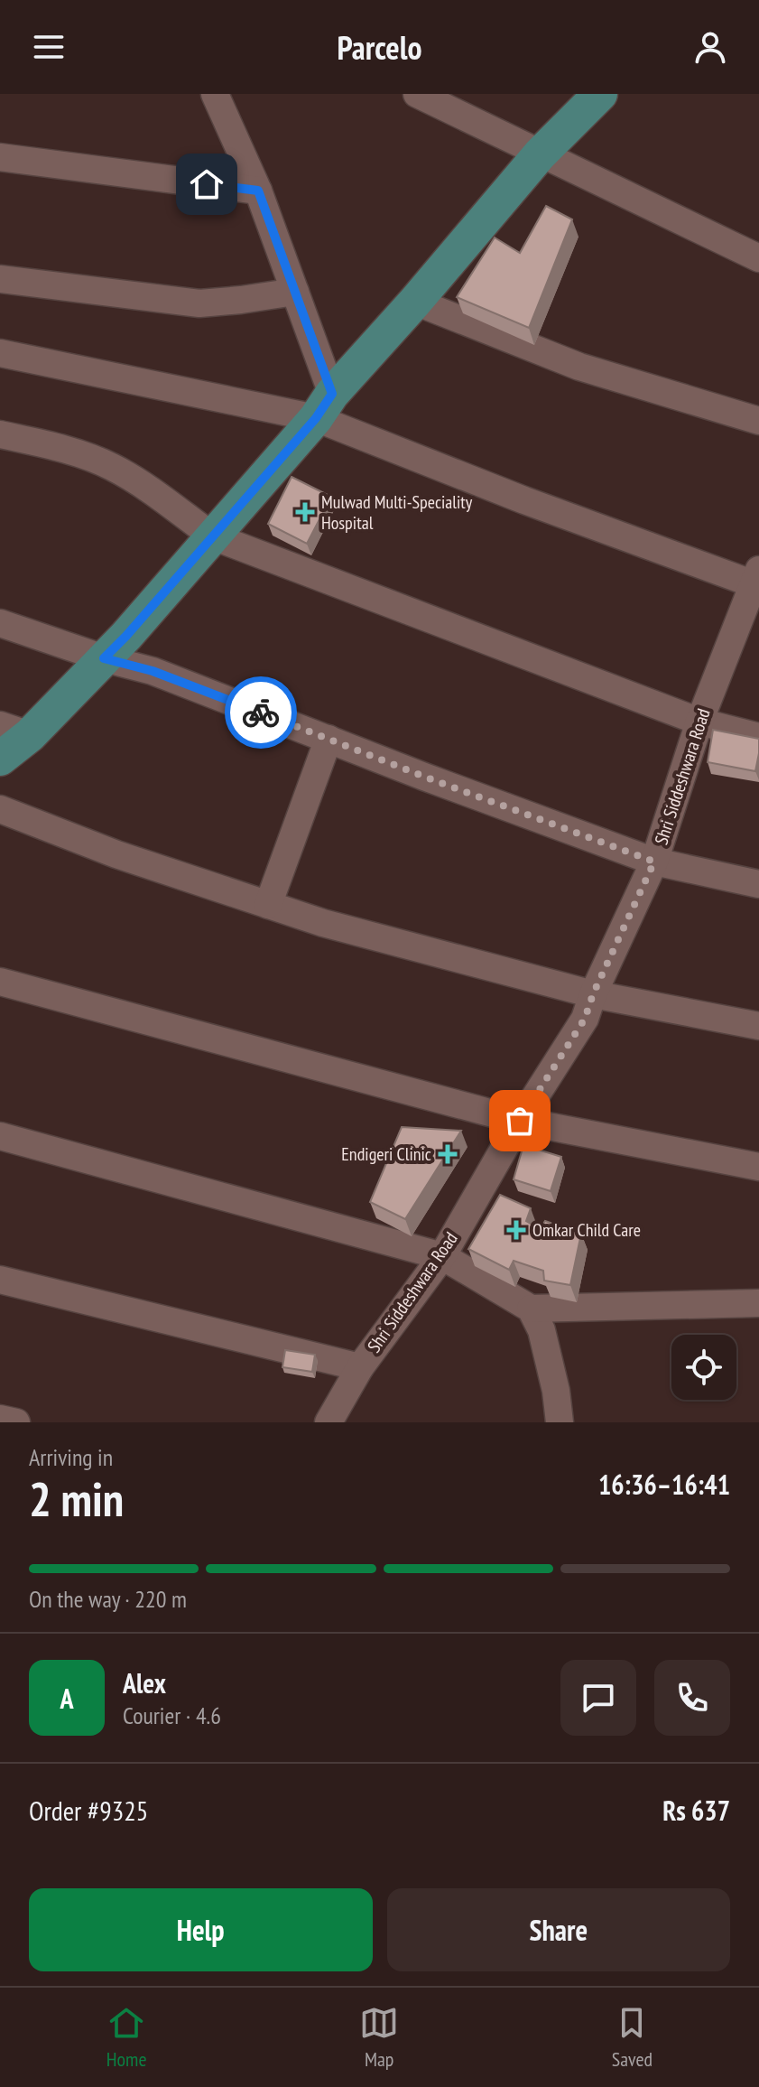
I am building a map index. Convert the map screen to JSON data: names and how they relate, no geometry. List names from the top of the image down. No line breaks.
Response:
{"streets":{"street":["Shri Siddeshwara Road"]},"places":{"health":["Mulwad Multi-Speciality Hospital","Endigeri Clinic","Omkar Child Care"]},"page":{"header":"Parcelo","heading":["2 min","Arriving in","16:36–16:41"],"panel":["Alex","Courier · 4.6","Order #9325","Rs 637"],"bar":"On the way · 220 m","round":"A","buttons":["Help","Share"],"tabs":["Home","Map","Saved"]}}
